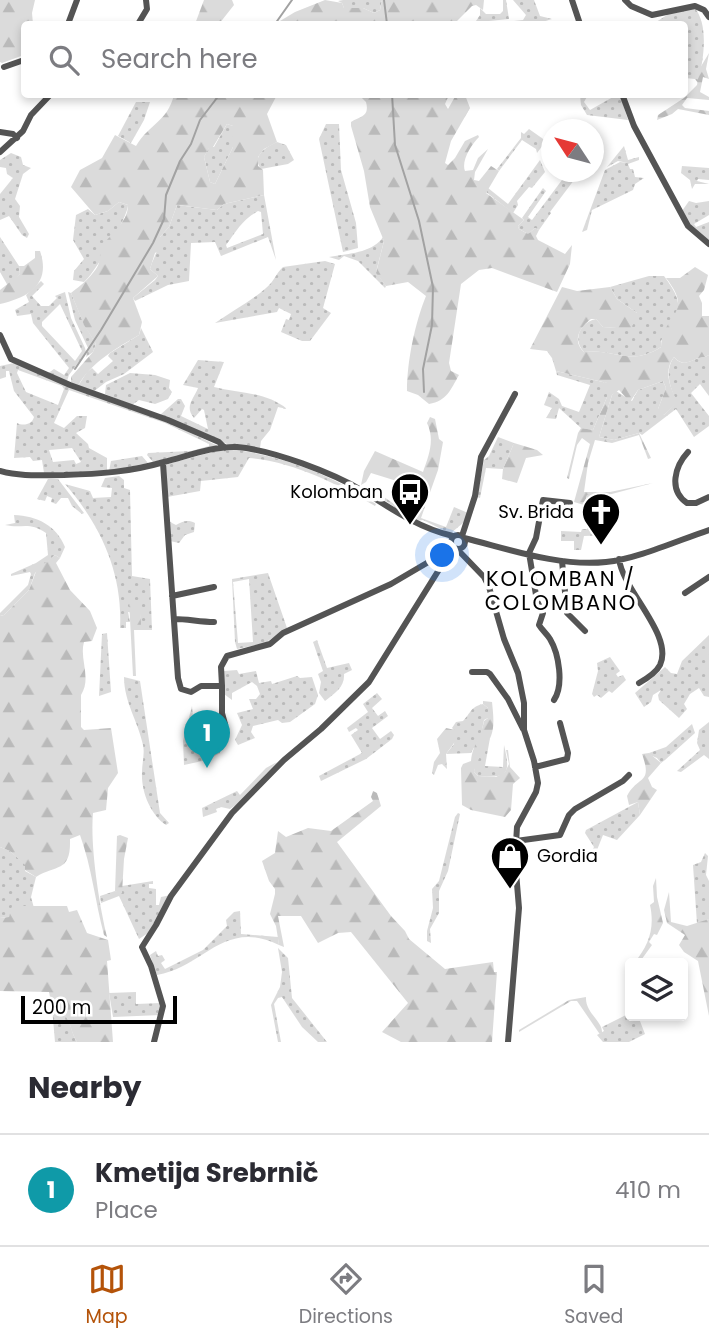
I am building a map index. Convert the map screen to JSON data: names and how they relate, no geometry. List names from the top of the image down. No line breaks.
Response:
{"districts":["KOLOMBAN / COLOMBANO"],"places":{"bus stop":["Kolomban"],"church":["Sv. Brida"],"shop":["Gordia"]},"scale_bar":"200 m","north":"top left","page":{"search":"Search here","pins":"1","scale":"200 m","heading":"Nearby","list":[{"mark":"1","name":"Kmetija Srebrnič","note":"Place","value":"410 m"}],"nav":["Map","Directions","Saved"]}}
